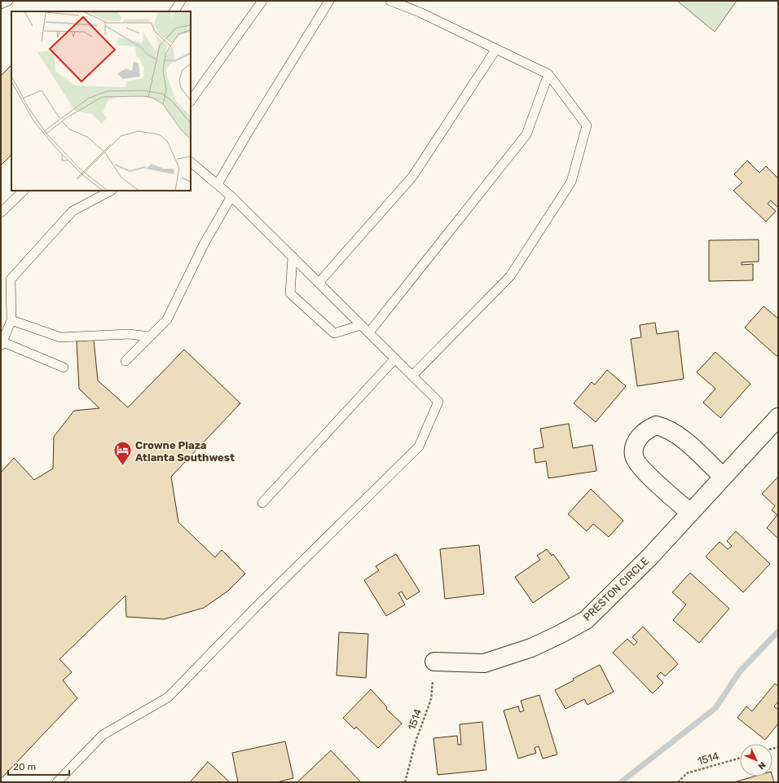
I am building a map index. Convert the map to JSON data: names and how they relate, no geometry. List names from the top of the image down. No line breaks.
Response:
{"streets":{"street":["PRESTON CIRCLE"],"path":["1514"]},"crossings":[["PRESTON CIRCLE","1514"]],"places":{"hotel":["Crowne Plaza Atlanta Southwest"]},"scale_bar":"20 m","north":"bottom right"}
